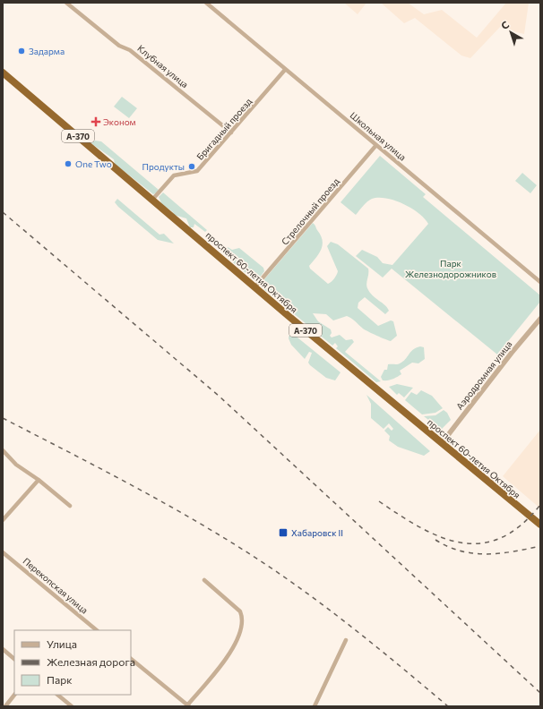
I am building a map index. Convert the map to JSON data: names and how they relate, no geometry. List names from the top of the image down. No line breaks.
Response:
{"streets":{"highway":["А-370","проспект 60-летия Октября"],"street":["Клубная улица","Бригадный проезд","Школьная улица","Стрелочный проезд","Аэродромная улица","Перекопская улица"]},"crossings":[["Клубная улица","Бригадный проезд"],["Бригадный проезд","Школьная улица"],["Бригадный проезд","проспект 60-летия Октября"],["Школьная улица","Стрелочный проезд"],["Стрелочный проезд","проспект 60-летия Октября"],["проспект 60-летия Октября","Аэродромная улица"]],"parks":["Парк Железнодорожников"],"places":{"other":["Задарма","One Two","Продукты"],"health":["Эконом"],"transit":["Хабаровск II"]},"legend":["Улица","Железная дорога","Парк"],"north":"top left"}
